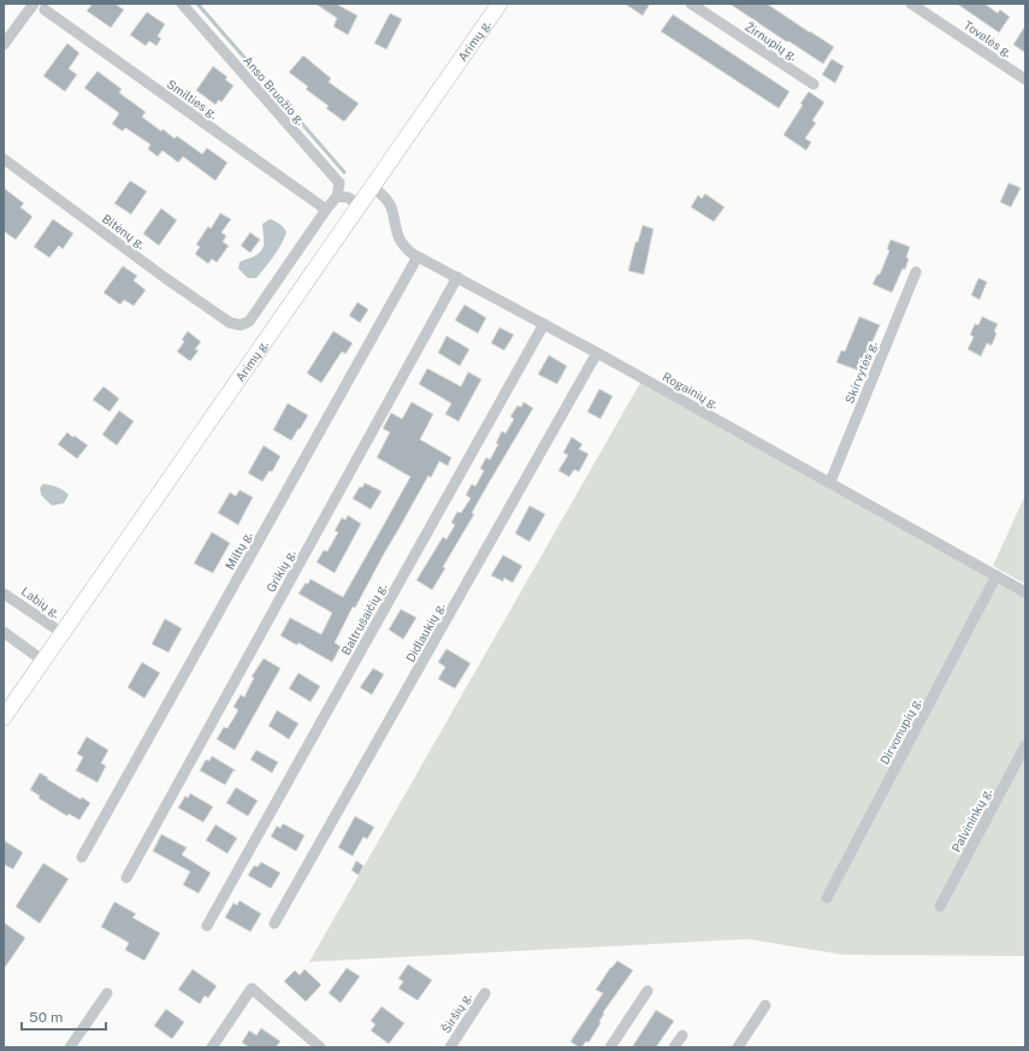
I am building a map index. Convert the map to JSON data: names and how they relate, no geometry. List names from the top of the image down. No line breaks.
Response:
{"streets":{"main road":["Arimų g."],"street":["Tovelės g.","Žirnupių g.","Anso Bruožio g.","Smilties g.","Bitėnų g.","Skirvytės g.","Rogainių g.","Miltų g.","Grikių g.","Labių g.","Baltrušaičių g.","Didlaukių g.","Dirvonupių g.","Palvininkų g.","Širšių g."]},"crossings":[["Arimų g.","Rogainių g."],["Arimų g.","Labių g."],["Smilties g.","Bitėnų g."],["Skirvytės g.","Rogainių g."],["Rogainių g.","Miltų g."],["Rogainių g.","Grikių g."],["Rogainių g.","Baltrušaičių g."],["Rogainių g.","Didlaukių g."],["Rogainių g.","Dirvonupių g."]],"scale_bar":"50 m"}
